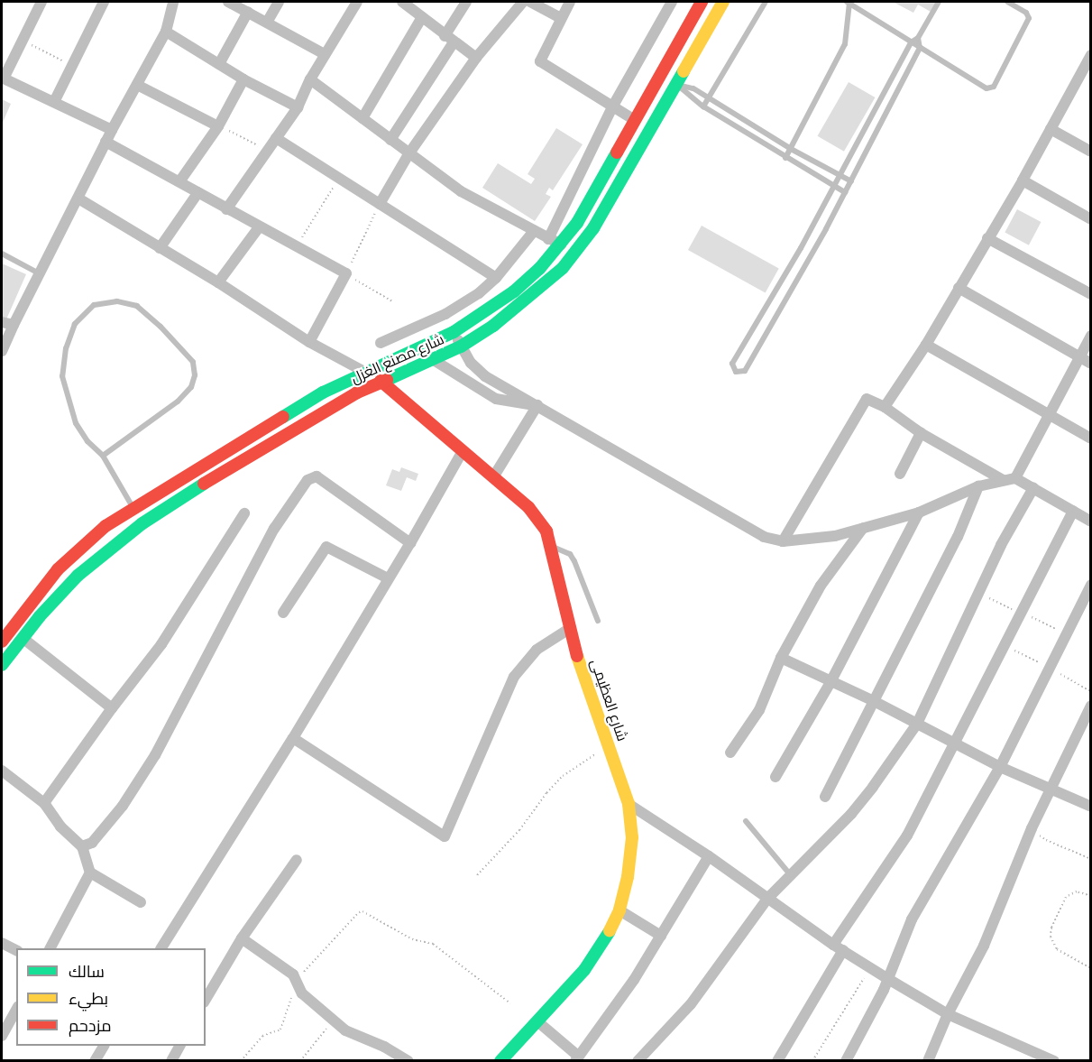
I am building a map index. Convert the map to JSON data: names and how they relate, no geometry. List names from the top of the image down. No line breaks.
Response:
{"streets":{"street":["شارع مصنع الغزل","شارع العظيمى"]},"crossings":[["شارع مصنع الغزل","شارع العظيمى"]],"legend":["سالك","بطيء","مزدحم"]}
